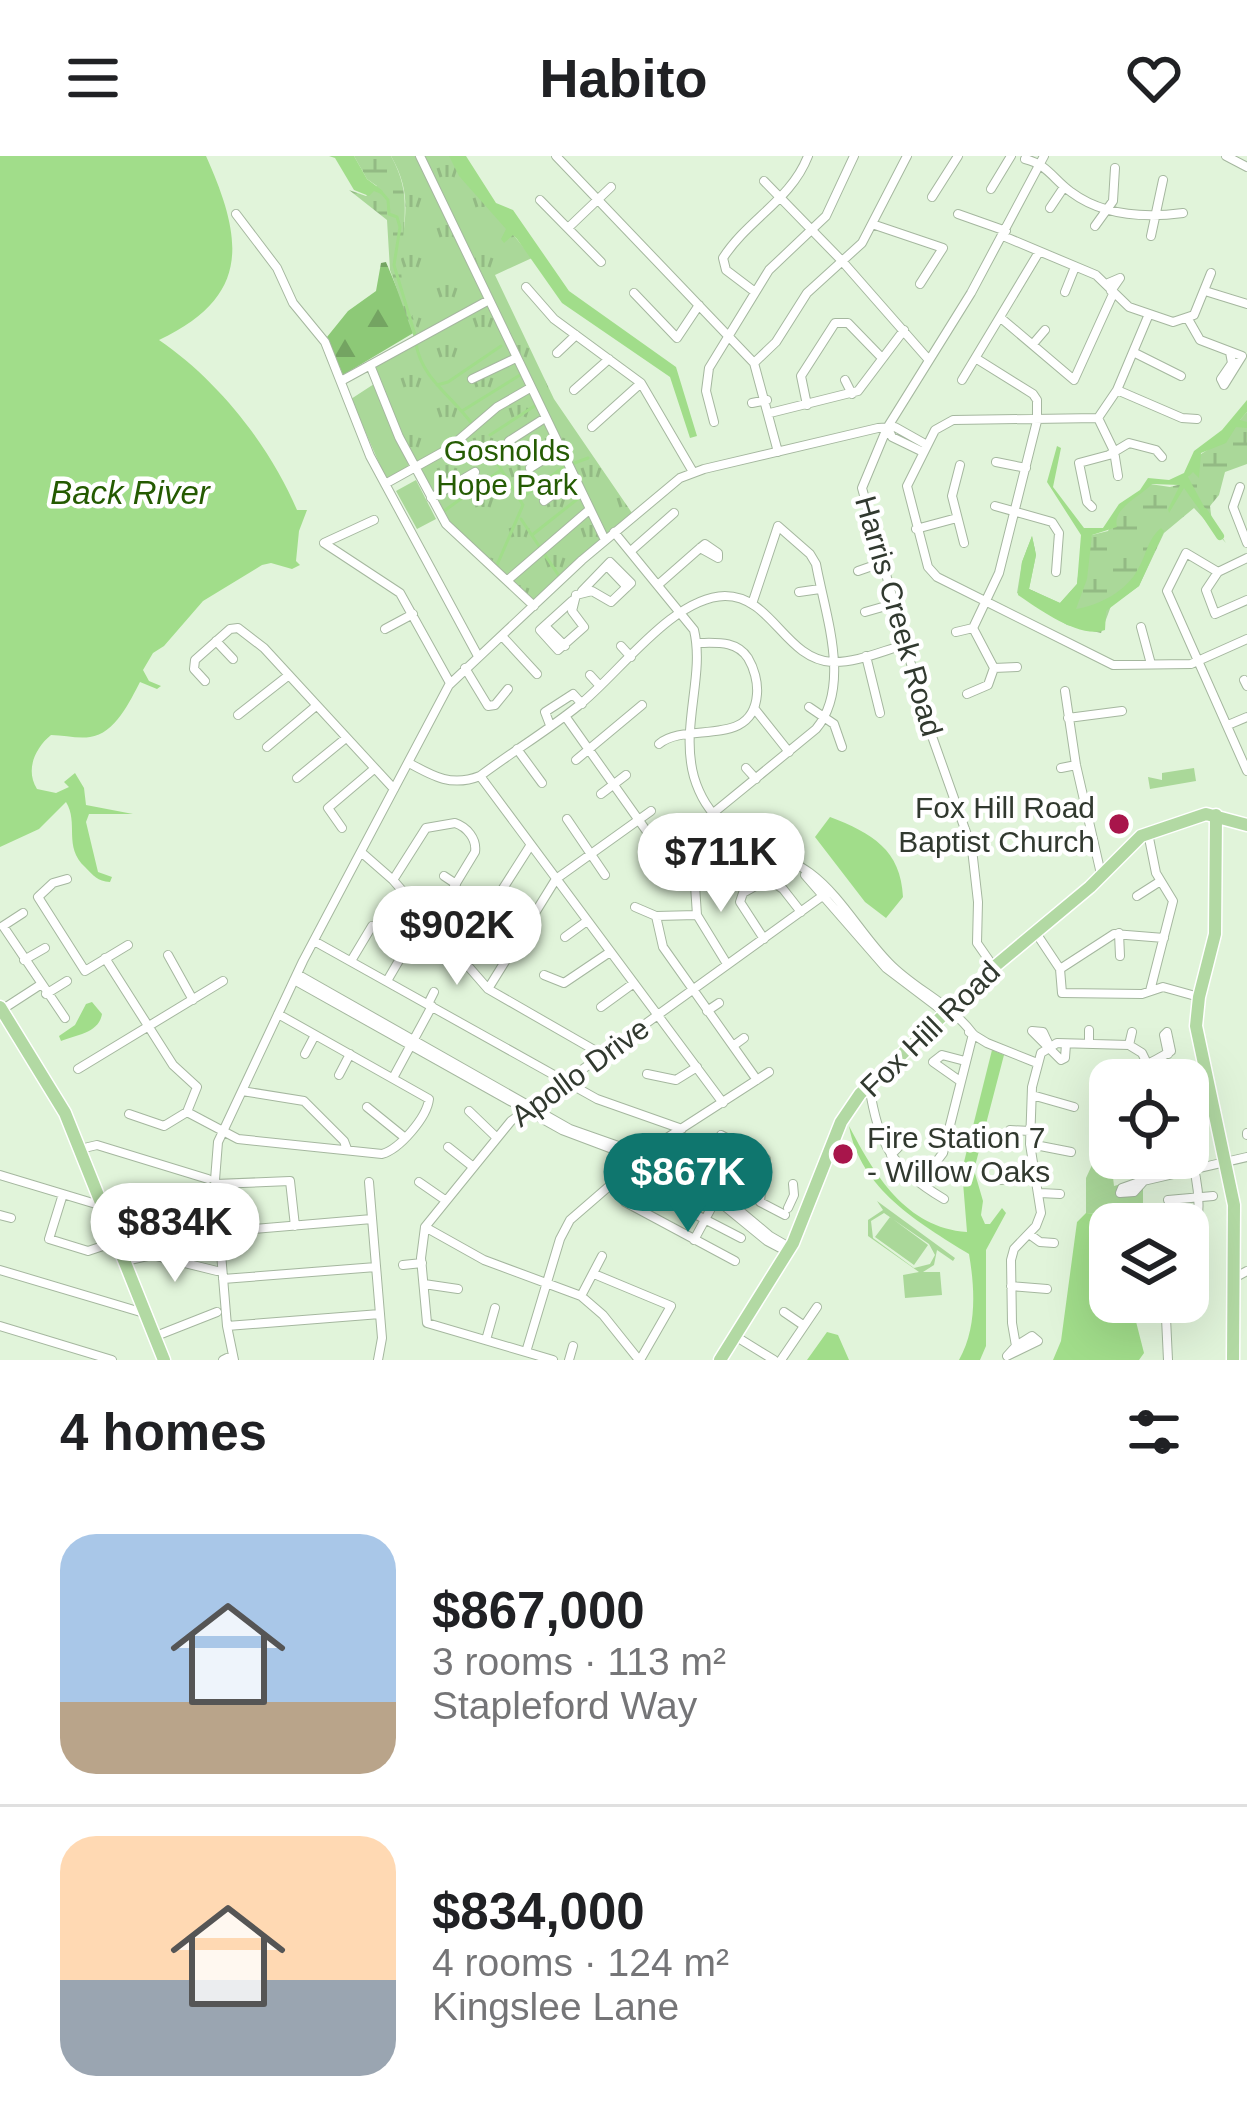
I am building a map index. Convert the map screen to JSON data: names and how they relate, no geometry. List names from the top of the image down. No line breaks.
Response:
{"streets":{"main road":["Fox Hill Road"],"street":["Harris Creek Road","Apollo Drive"]},"crossings":[["Harris Creek Road","Fox Hill Road"]],"water":["Back River"],"parks":["Gosnolds Hope Park"],"places":["Fox Hill Road Baptist Church","Fire Station 7 - Willow Oaks"],"page":{"header":"Habito","price":["$711K","$902K","$867K","$834K"],"heading":"4 homes","list":[{"name":"$867,000","note":"3 rooms · 113 m² · Stapleford Way"},{"name":"$834,000","note":"4 rooms · 124 m² · Kingslee Lane"}]}}
